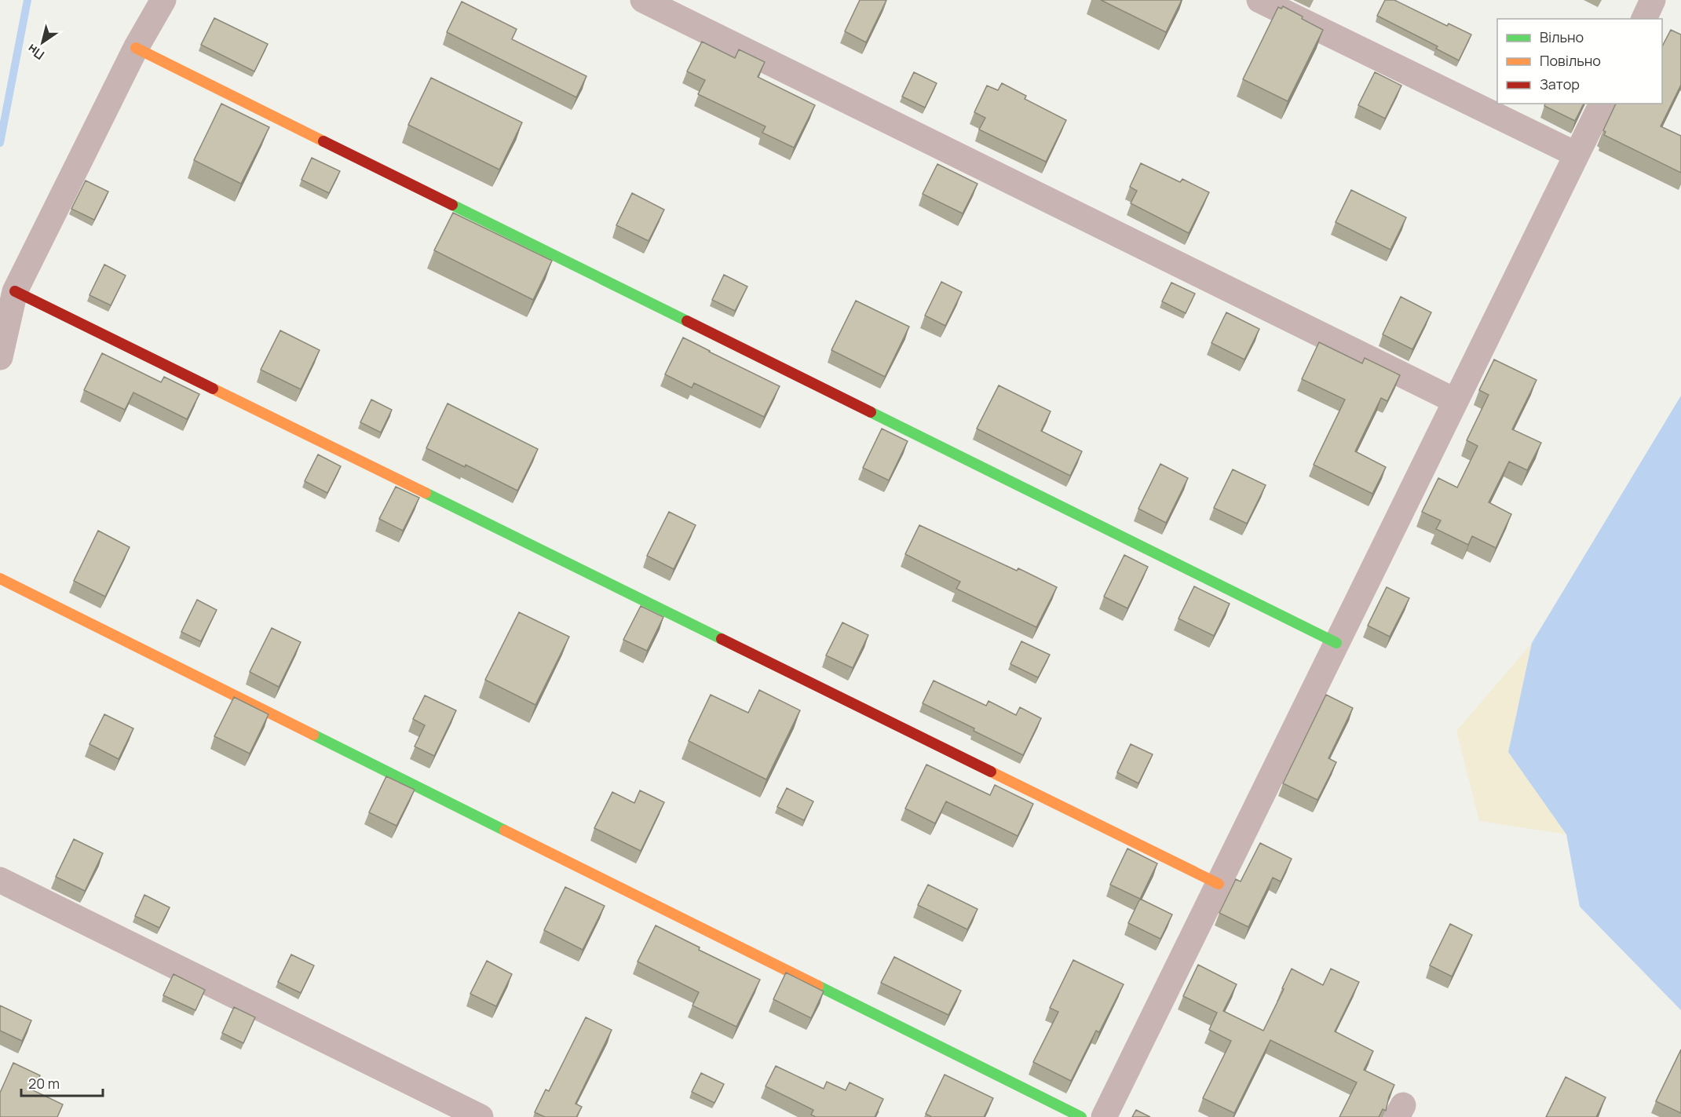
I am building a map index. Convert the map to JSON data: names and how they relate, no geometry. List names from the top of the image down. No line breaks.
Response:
{"legend":["Вільно","Повільно","Затор"],"scale_bar":"20 m","north":"bottom left"}
